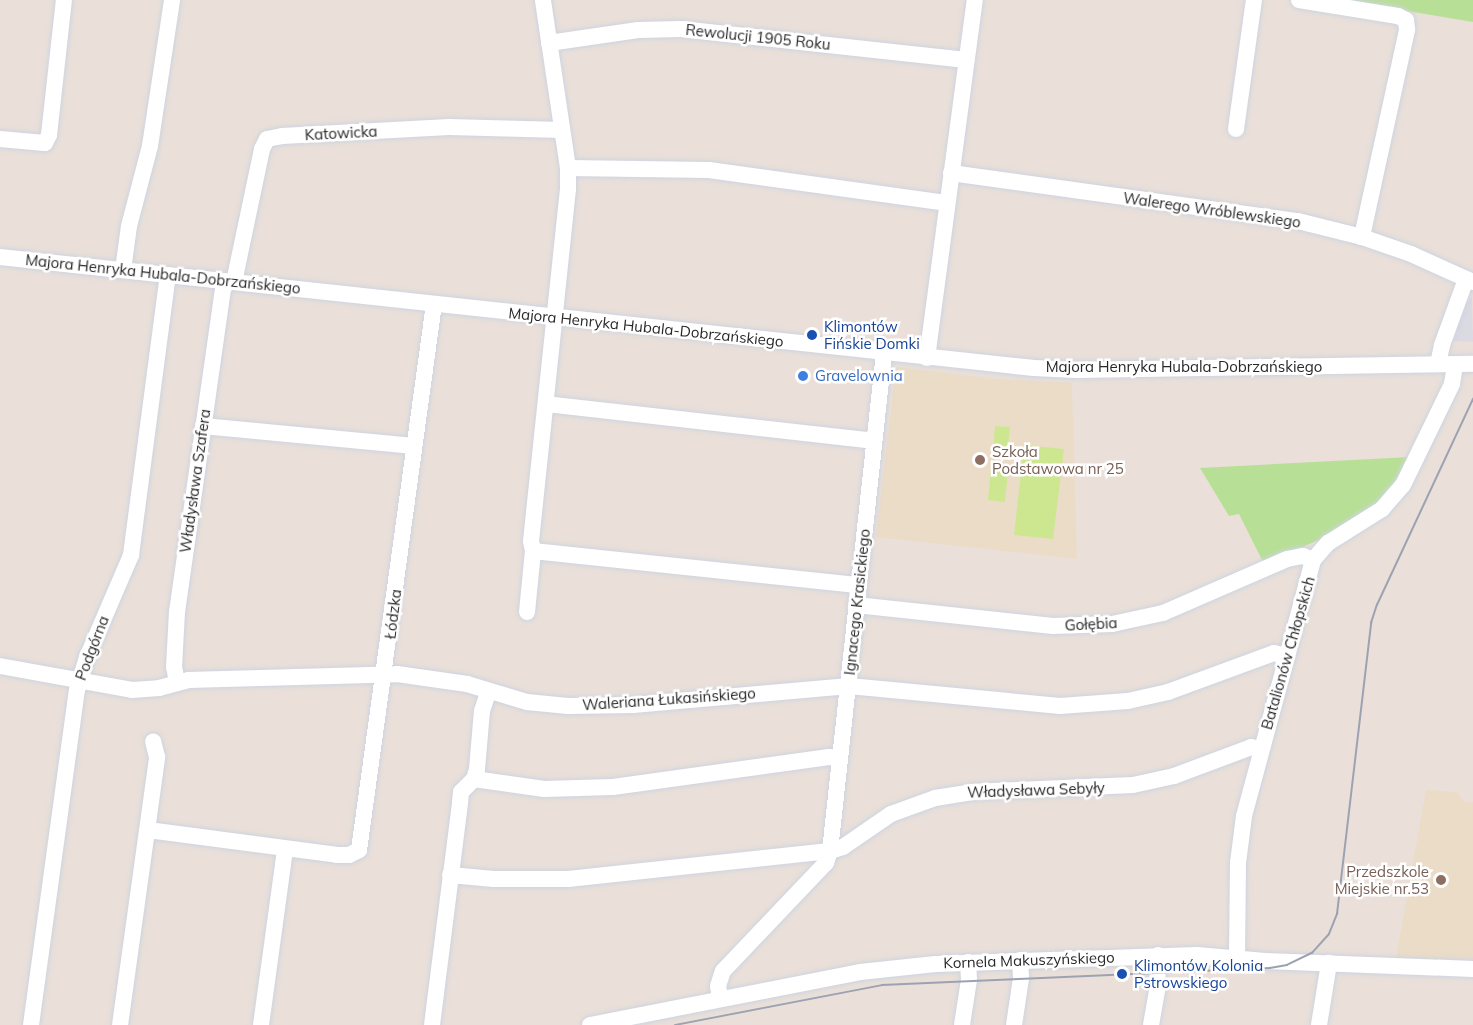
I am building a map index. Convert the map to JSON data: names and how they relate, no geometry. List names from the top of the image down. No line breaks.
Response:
{"streets":{"street":["Rewolucji 1905 Roku","Katowicka","Walerego Wróblewskiego","Majora Henryka Hubala-Dobrzańskiego","Władysława Szafera","Ignacego Krasickiego","Łódzka","Gołębia","Podgórna","Batalionów Chłopskich","Waleriana Łukasińskiego","Władysława Sebyły","Kornela Makuszyńskiego"]},"crossings":[["Katowicka","Majora Henryka Hubala-Dobrzańskiego"],["Katowicka","Władysława Szafera"],["Walerego Wróblewskiego","Majora Henryka Hubala-Dobrzańskiego"],["Walerego Wróblewskiego","Batalionów Chłopskich"],["Majora Henryka Hubala-Dobrzańskiego","Władysława Szafera"],["Majora Henryka Hubala-Dobrzańskiego","Ignacego Krasickiego"],["Majora Henryka Hubala-Dobrzańskiego","Łódzka"],["Majora Henryka Hubala-Dobrzańskiego","Podgórna"],["Majora Henryka Hubala-Dobrzańskiego","Batalionów Chłopskich"],["Władysława Szafera","Waleriana Łukasińskiego"],["Ignacego Krasickiego","Gołębia"],["Ignacego Krasickiego","Waleriana Łukasińskiego"],["Ignacego Krasickiego","Władysława Sebyły"],["Łódzka","Waleriana Łukasińskiego"],["Gołębia","Batalionów Chłopskich"],["Podgórna","Waleriana Łukasińskiego"],["Batalionów Chłopskich","Waleriana Łukasińskiego"],["Batalionów Chłopskich","Władysława Sebyły"],["Batalionów Chłopskich","Kornela Makuszyńskiego"]],"places":["Klimontów Fińskie Domki","Gravelownia","Szkoła Podstawowa nr 25","Przedszkole Miejskie nr.53","Klimontów Kolonia Pstrowskiego"]}
